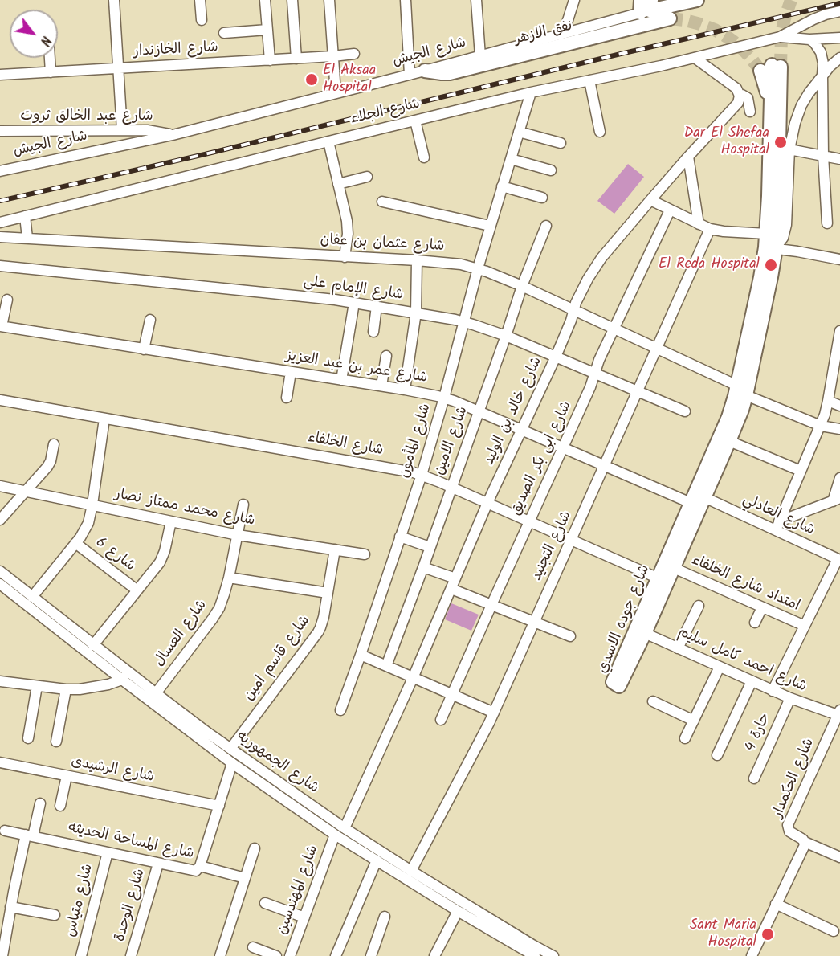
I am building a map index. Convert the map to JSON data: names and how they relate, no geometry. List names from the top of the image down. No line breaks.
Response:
{"streets":{"main road":["نفق الازهر","شارع الجيش","شارع جوده الاسدي"],"street":["شارع الخازندار","شارع الجلاء","شارع عبد الخالق ثروت","شارع عثمان بن عفان","شارع الإمام على","شارع عمر بن عبد العزيز","شارع خالد بن الوليد","شارع المأمون","شارع الامين","شارع الخلفاء","شارع ابى بكر الصديق","شارع محمد ممتاز نصار","شارع العادلي","شارع التجنيد","شارع 6","امتداد شارع الخلفاء","شارع العسال","شارع قاسم امين","شارع احمد كامل سليم","حارة 4","شارع الجمهوريه","شارع الرشيدى","شارع الحكمدار","شارع المساحة الحديثه","شارع المهندسين","شارع متياس","شارع الوحدة"]},"crossings":[["نفق الازهر","شارع الجيش"],["شارع الجيش","شارع عبد الخالق ثروت"],["شارع الجلاء","شارع المأمون"],["شارع عثمان بن عفان","شارع خالد بن الوليد"],["شارع عثمان بن عفان","شارع المأمون"],["شارع عثمان بن عفان","شارع الامين"],["شارع عثمان بن عفان","شارع ابى بكر الصديق"],["شارع عثمان بن عفان","شارع التجنيد"],["شارع عثمان بن عفان","شارع جوده الاسدي"],["شارع الإمام على","شارع خالد بن الوليد"],["شارع الإمام على","شارع المأمون"],["شارع الإمام على","شارع الامين"],["شارع الإمام على","شارع ابى بكر الصديق"],["شارع الإمام على","شارع التجنيد"],["شارع عمر بن عبد العزيز","شارع خالد بن الوليد"],["شارع عمر بن عبد العزيز","شارع المأمون"],["شارع عمر بن عبد العزيز","شارع الامين"],["شارع عمر بن عبد العزيز","شارع ابى بكر الصديق"],["شارع عمر بن عبد العزيز","شارع التجنيد"],["شارع عمر بن عبد العزيز","شارع جوده الاسدي"],["شارع خالد بن الوليد","شارع الخلفاء"],["شارع خالد بن الوليد","شارع الجمهوريه"],["شارع المأمون","شارع الخلفاء"],["شارع الامين","شارع الخلفاء"],["شارع الخلفاء","شارع ابى بكر الصديق"],["شارع الخلفاء","شارع التجنيد"],["شارع الخلفاء","شارع جوده الاسدي"],["شارع محمد ممتاز نصار","شارع العسال"],["شارع محمد ممتاز نصار","شارع قاسم امين"],["شارع العادلي","شارع جوده الاسدي"],["شارع التجنيد","شارع الجمهوريه"],["امتداد شارع الخلفاء","شارع جوده الاسدي"],["شارع جوده الاسدي","شارع احمد كامل سليم"],["شارع العسال","شارع الجمهوريه"],["شارع قاسم امين","شارع الجمهوريه"],["شارع احمد كامل سليم","حارة 4"],["شارع احمد كامل سليم","شارع الحكمدار"],["شارع الجمهوريه","شارع المساحة الحديثه"],["شارع الجمهوريه","شارع المهندسين"],["شارع الرشيدى","شارع المساحة الحديثه"],["شارع المساحة الحديثه","شارع متياس"],["شارع المساحة الحديثه","شارع الوحدة"]],"places":["El Aksaa Hospital","Dar El Shefaa Hospital","El Reda Hospital","Sant Maria Hospital"],"north":"bottom right"}
